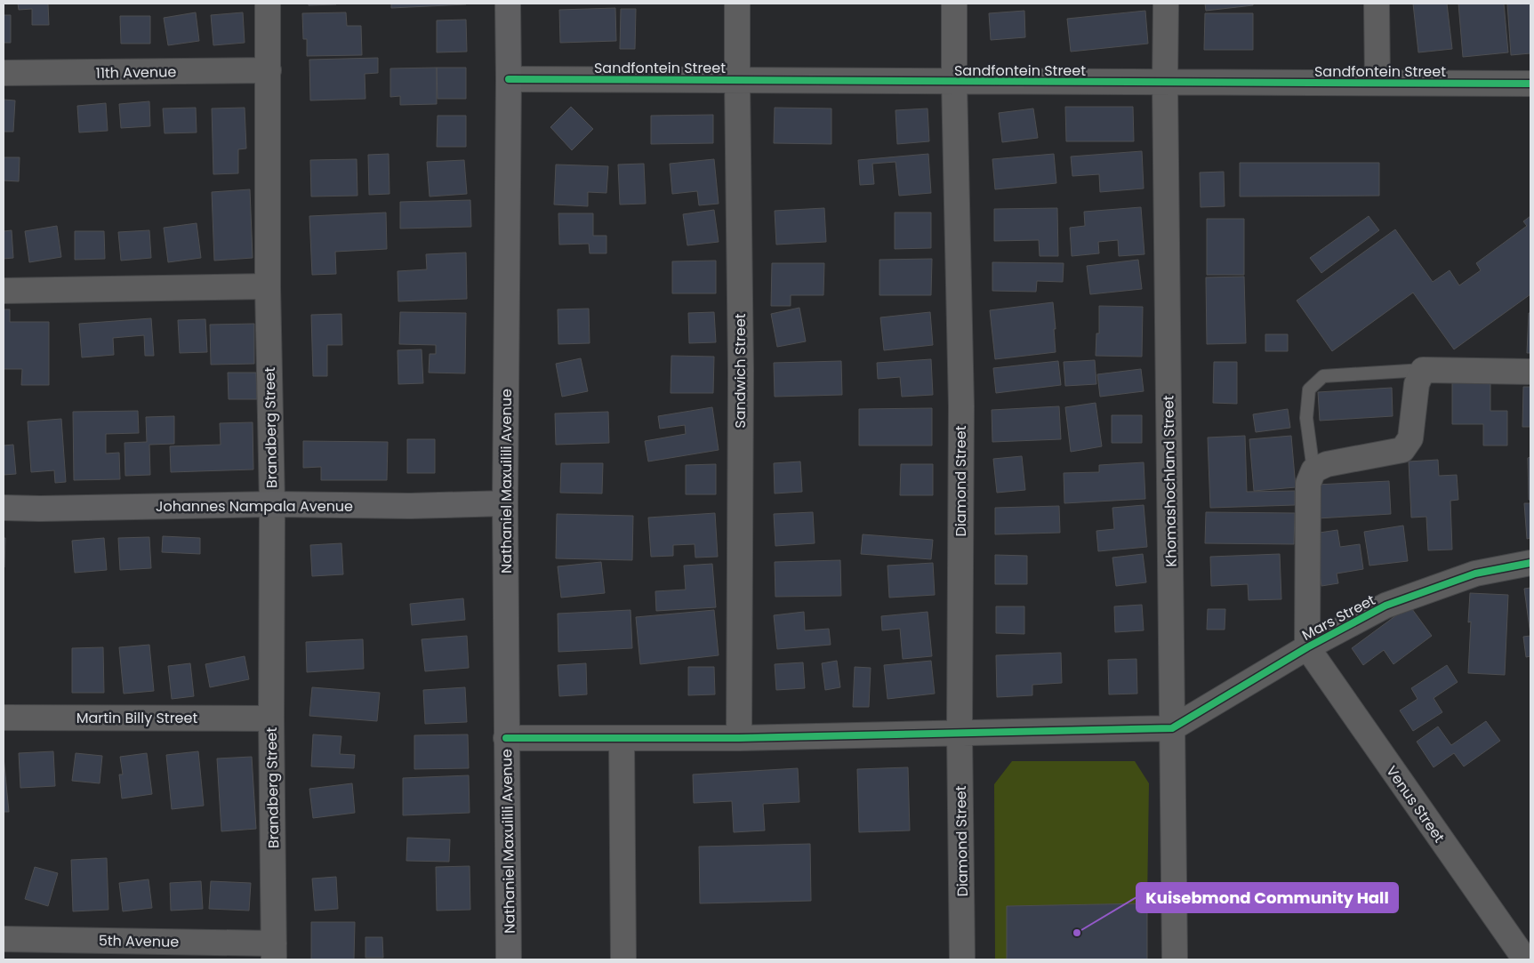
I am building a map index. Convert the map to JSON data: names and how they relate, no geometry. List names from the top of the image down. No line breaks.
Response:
{"streets":{"street":["Sandfontein Street","11th Avenue","Sandwich Street","Brandberg Street","Nathaniel Maxuilili Avenue","Diamond Street","Khomashochland Street","Johannes Nampala Avenue","Mars Street","Martin Billy Street","Venus Street","5th Avenue"]},"crossings":[["Sandfontein Street","Sandwich Street"],["Sandfontein Street","Nathaniel Maxuilili Avenue"],["Sandfontein Street","Diamond Street"],["Sandfontein Street","Khomashochland Street"],["11th Avenue","Brandberg Street"],["Brandberg Street","Johannes Nampala Avenue"],["Brandberg Street","Martin Billy Street"],["Brandberg Street","5th Avenue"],["Nathaniel Maxuilili Avenue","Johannes Nampala Avenue"],["Khomashochland Street","Mars Street"],["Mars Street","Venus Street"]],"places":["Kuisebmond Community Hall"]}
